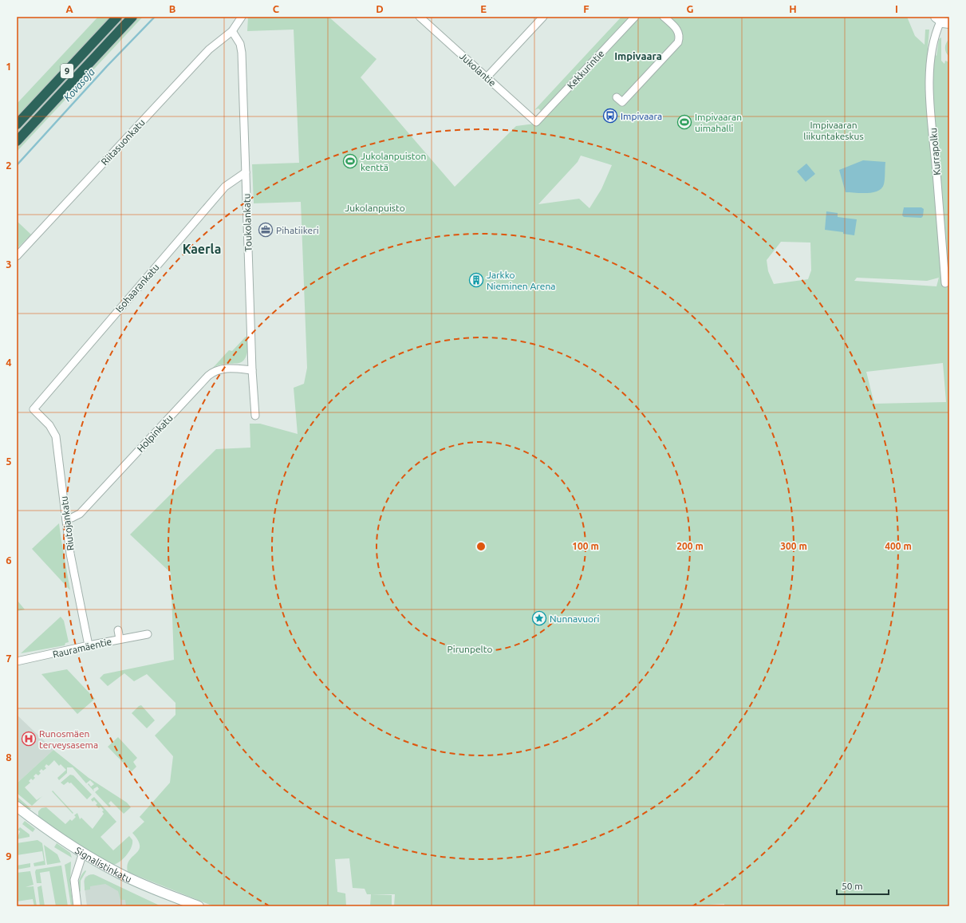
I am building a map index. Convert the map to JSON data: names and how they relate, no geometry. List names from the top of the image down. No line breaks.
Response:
{"streets":{"highway":["9"],"street":["Jukolantie","Kekkurintie","Riitasuonkatu","Kurrapolku","Toukolankatu","Isohaarankatu","Holpinkatu","Riutojankatu","Rauramäentie","Signalistinkatu"]},"crossings":[["Jukolantie","Kekkurintie"],["Riitasuonkatu","Toukolankatu"],["Toukolankatu","Isohaarankatu"],["Toukolankatu","Holpinkatu"],["Isohaarankatu","Riutojankatu"],["Holpinkatu","Riutojankatu"],["Riutojankatu","Rauramäentie"]],"districts":["Impivaara","Kaerla"],"water":["Kovasoja"],"parks":["Impivaaran liikuntakeskus","Jukolanpuisto","Pirunpelto"],"places":{"bus stop":["Impivaara"],"sports":["Impivaaran uimahalli","Jukolanpuiston kenttä"],"office":["Pihatiikeri"],"building":["Jarkko Nieminen Arena"],"place":["Nunnavuori"],"hospital":["Runosmäen terveysasema"]},"scale_bar":"50 m","grid":{"columns":["A","B","C","D","E","F","G","H","I"],"rows":["1","2","3","4","5","6","7","8","9"]},"rings":["100 m","200 m","300 m","400 m"]}
